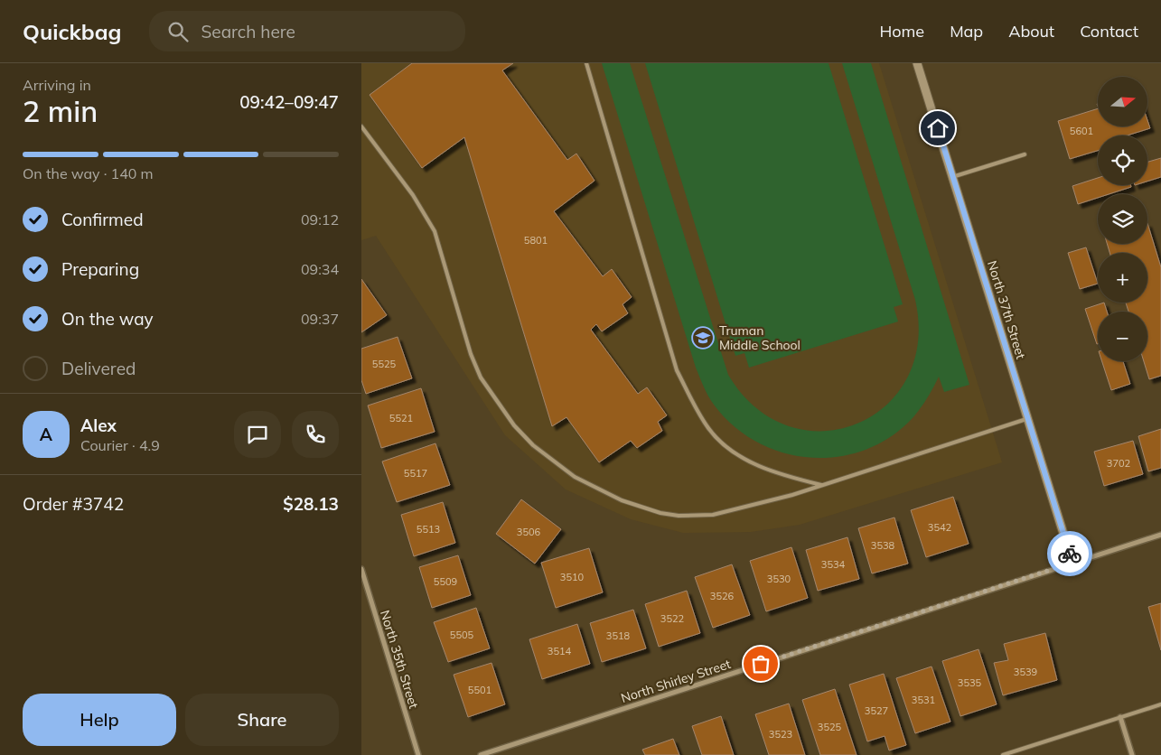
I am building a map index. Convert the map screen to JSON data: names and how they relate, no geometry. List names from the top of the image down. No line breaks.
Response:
{"streets":{"street":["North 37th Street","North 35th Street","North Shirley Street"]},"crossings":[["North 37th Street","North Shirley Street"]],"places":{"school or university":["Truman Middle School"]},"house_numbers":["5601","5801","5525","5521","3702","5517","3542","5513","3506","3538","3534","3510","3530","5509","3526","3522","5505","3518","3514","3539","3535","5501","3531","3527","3525","3523"],"north":"right","page":{"header":"Quickbag","search":"Search here","nav":["Home","Map","About","Contact"],"heading":["2 min","Arriving in","09:42–09:47"],"panel":["Alex","Courier · 4.9","Order #3742","$28.13"],"map_buttons":["+","−"],"bar":"On the way · 140 m","list":[["Confirmed","09:12"],["Preparing","09:34"],["On the way","09:37"],"Delivered"],"round":"A","buttons":["Help","Share"]}}
